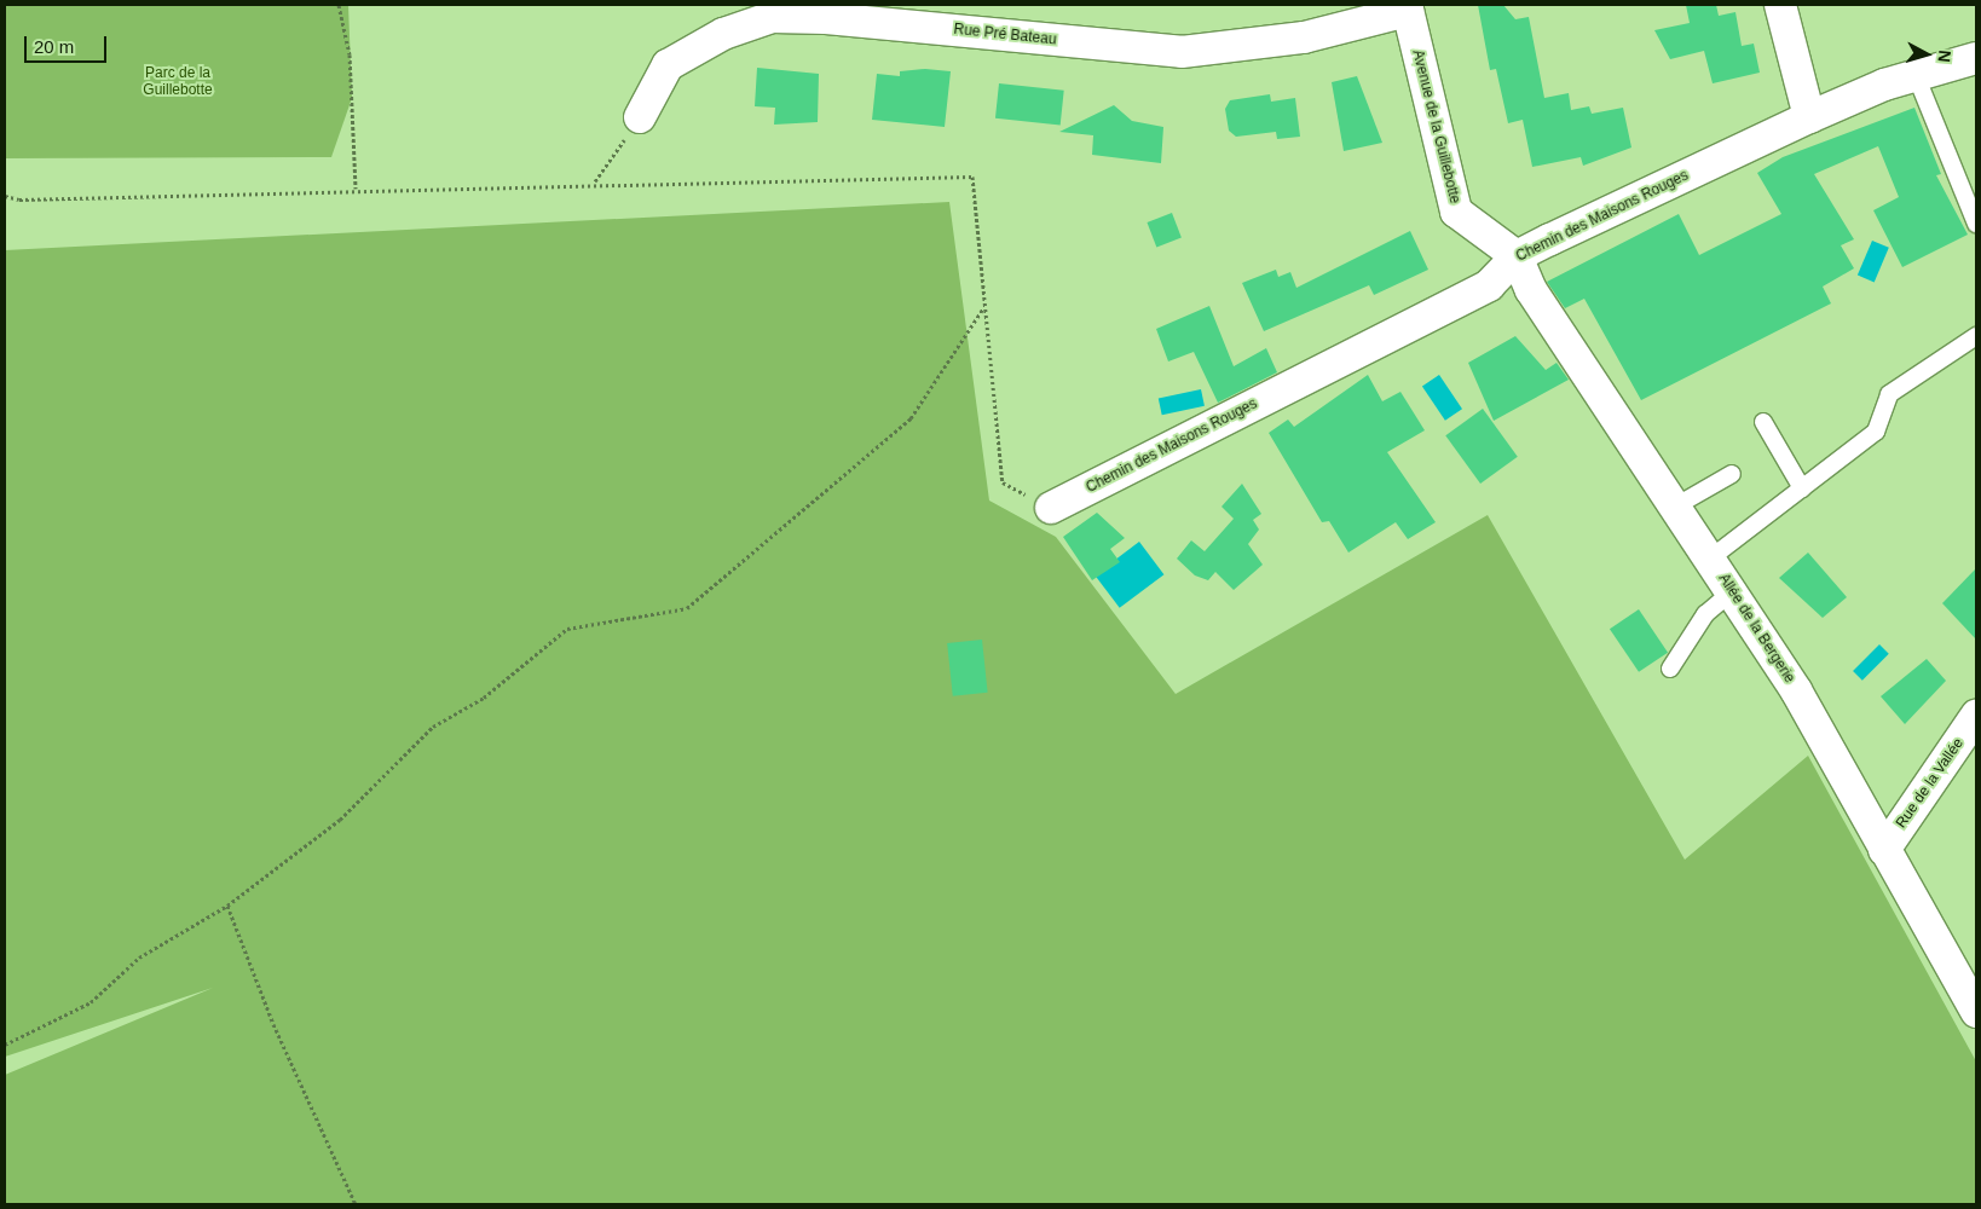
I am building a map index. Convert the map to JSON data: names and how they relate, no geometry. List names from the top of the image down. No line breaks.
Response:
{"streets":{"street":["Rue Pré Bateau","Avenue de la Guillebotte","Chemin des Maisons Rouges","Allée de la Bergerie","Rue de la Vallée"]},"crossings":[["Rue Pré Bateau","Avenue de la Guillebotte"],["Avenue de la Guillebotte","Chemin des Maisons Rouges"],["Avenue de la Guillebotte","Allée de la Bergerie"],["Chemin des Maisons Rouges","Allée de la Bergerie"],["Allée de la Bergerie","Rue de la Vallée"]],"parks":["Parc de la Guillebotte"],"scale_bar":"20 m","north":"right"}
